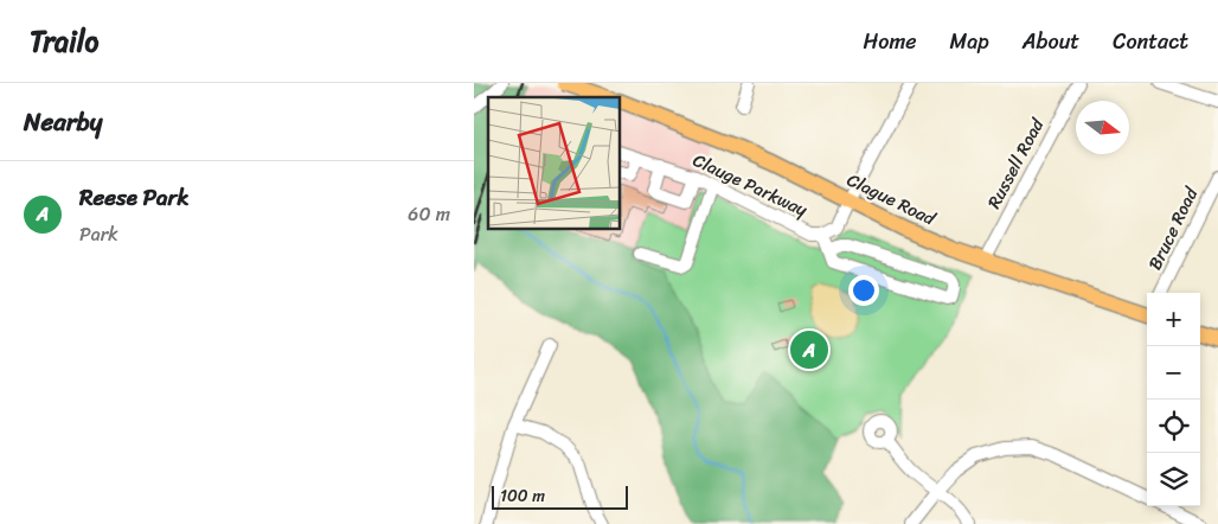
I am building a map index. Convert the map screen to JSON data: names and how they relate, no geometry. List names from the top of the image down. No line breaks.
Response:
{"streets":{"main road":["Clague Road"],"street":["Russell Road","Clauge Parkway","Bruce Road"]},"crossings":[["Russell Road","Clague Road"],["Clauge Parkway","Clague Road"]],"scale_bar":"100 m","north":"right","page":{"header":"Trailo","nav":["Home","Map","About","Contact"],"heading":"Nearby","list":[{"mark":"A","name":"Reese Park","note":"Park","value":"60 m"}],"map_buttons":["+","−"],"pins":"A","scale":"100 m"}}
